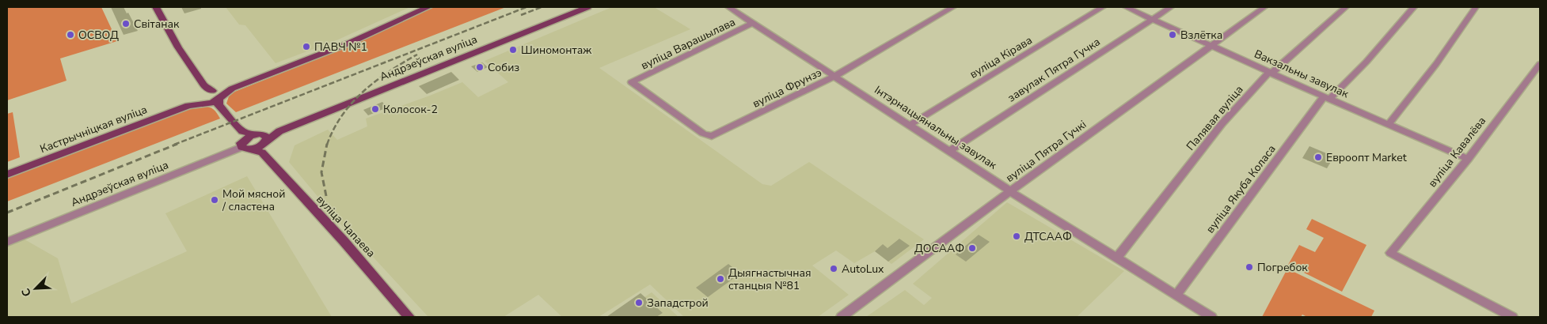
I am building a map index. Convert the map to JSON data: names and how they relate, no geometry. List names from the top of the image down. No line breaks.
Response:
{"streets":{"main road":["Андрэеўская вуліца","Кастрычніцкая вуліца","вуліца Чапаева"],"street":["вуліца Варашылава","вуліца Кірава","завулак Пятра Гучка","Вакзальны завулак","вуліца Фрунзэ","Палявая вуліца","Інтэрнацыянальны завулак","вуліца Пятра Гучкі","вуліца Кавалёва","вуліца Якуба Коласа"]},"crossings":[["вуліца Варашылава","вуліца Фрунзэ"],["вуліца Варашылава","Інтэрнацыянальны завулак"],["вуліца Кірава","Інтэрнацыянальны завулак"],["Андрэеўская вуліца","вуліца Чапаева"],["завулак Пятра Гучка","Вакзальны завулак"],["завулак Пятра Гучка","Інтэрнацыянальны завулак"],["Вакзальны завулак","Палявая вуліца"],["Вакзальны завулак","вуліца Пятра Гучкі"],["Вакзальны завулак","вуліца Кавалёва"],["Вакзальны завулак","вуліца Якуба Коласа"],["вуліца Фрунзэ","Інтэрнацыянальны завулак"],["Палявая вуліца","Інтэрнацыянальны завулак"],["Інтэрнацыянальны завулак","вуліца Пятра Гучкі"],["Інтэрнацыянальны завулак","вуліца Якуба Коласа"]],"places":["Світанак","ОСВОД","Взлётка","ПАВЧ №1","Шиномонтаж","Собиз","Колосок-2","Евроопт Market","Мой мясной / сластена","ДТСААФ","ДОСААФ","Погребок","AutoLux","Дыягнастычная станцыя №81","Западстрой"],"north":"bottom left"}
